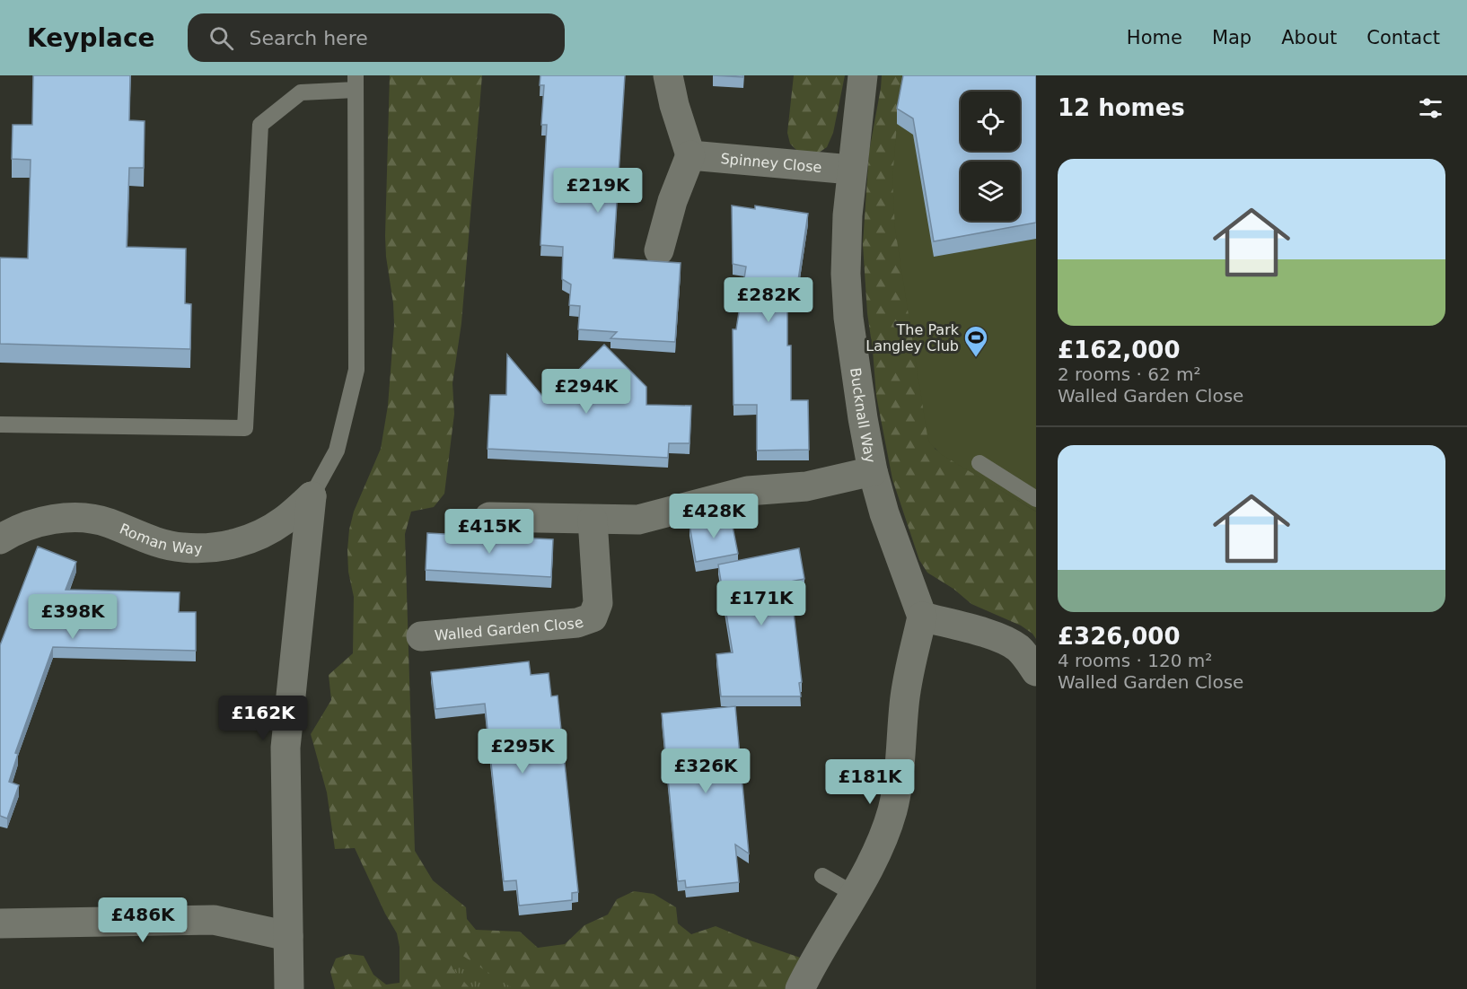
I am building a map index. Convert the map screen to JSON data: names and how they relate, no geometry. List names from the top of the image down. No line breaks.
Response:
{"streets":{"street":["Spinney Close","Bucknall Way","Roman Way","Walled Garden Close"]},"crossings":[["Spinney Close","Bucknall Way"]],"places":{"sports":["The Park Langley Club"]},"page":{"header":"Keyplace","search":"Search here","nav":["Home","Map","About","Contact"],"heading":"12 homes","list":[{"name":"£162,000","note":"2 rooms · 62 m² · Walled Garden Close"},{"name":"£326,000","note":"4 rooms · 120 m² · Walled Garden Close"}],"price":["£219K","£282K","£294K","£428K","£415K","£171K","£398K","£162K","£295K","£326K","£181K","£486K"]}}
